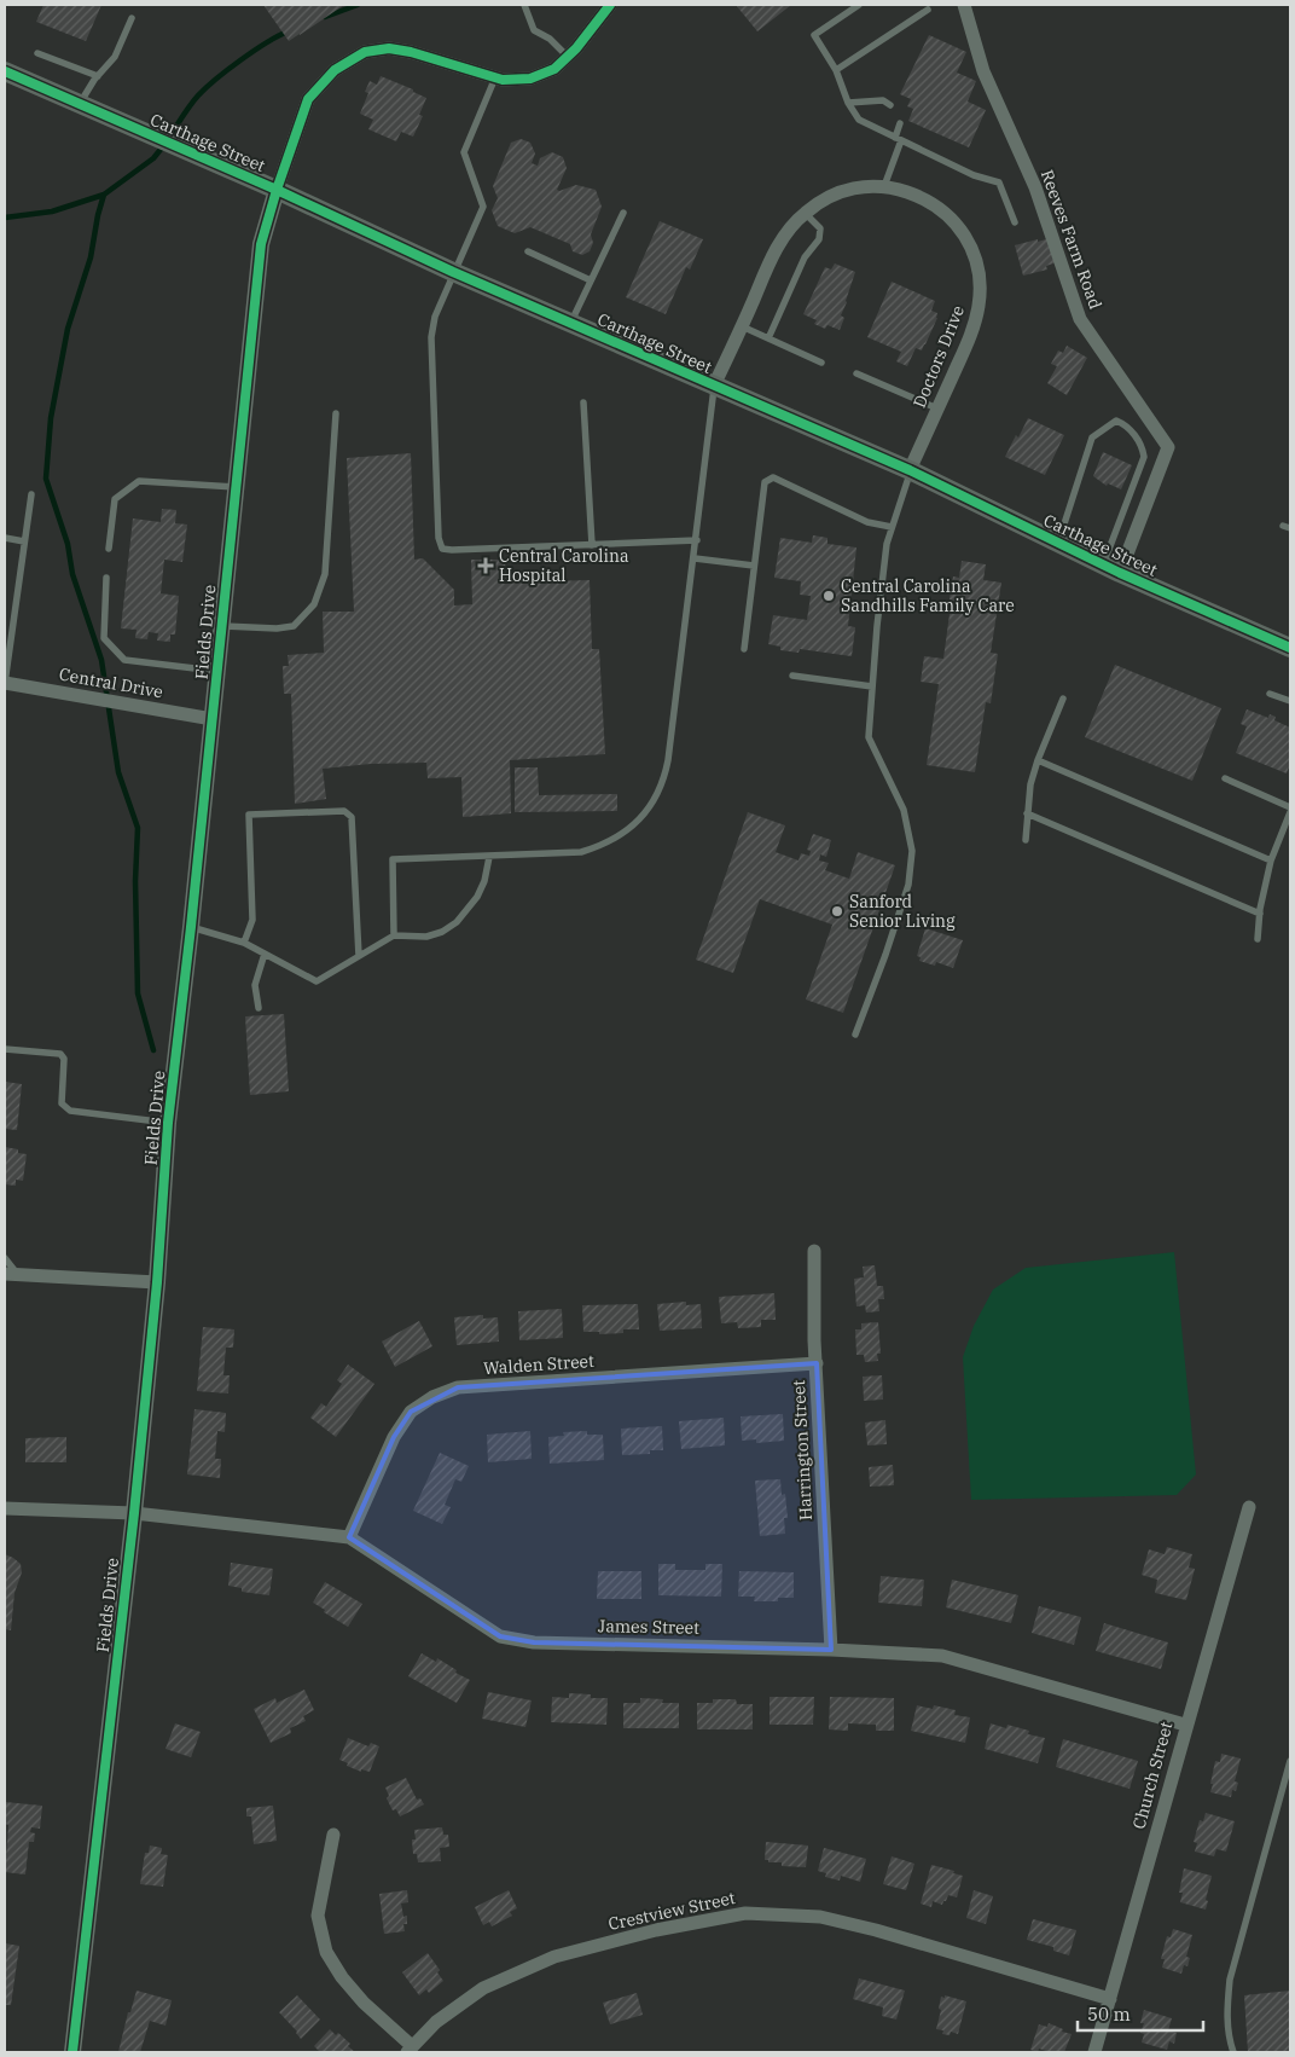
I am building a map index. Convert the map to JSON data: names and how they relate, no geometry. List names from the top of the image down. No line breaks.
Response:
{"streets":{"main road":["Carthage Street"],"street":["Reeves Farm Road","Doctors Drive","Fields Drive","Central Drive","Walden Street","Harrington Street","James Street","Church Street","Crestview Street"]},"crossings":[["Carthage Street","Reeves Farm Road"],["Carthage Street","Doctors Drive"],["Carthage Street","Fields Drive"],["Fields Drive","Central Drive"],["Fields Drive","James Street"],["Walden Street","Harrington Street"],["Walden Street","James Street"],["Harrington Street","James Street"],["James Street","Church Street"],["Church Street","Crestview Street"]],"places":{"health":["Central Carolina Hospital"],"other":["Central Carolina Sandhills Family Care","Sanford Senior Living"]},"scale_bar":"50 m"}
